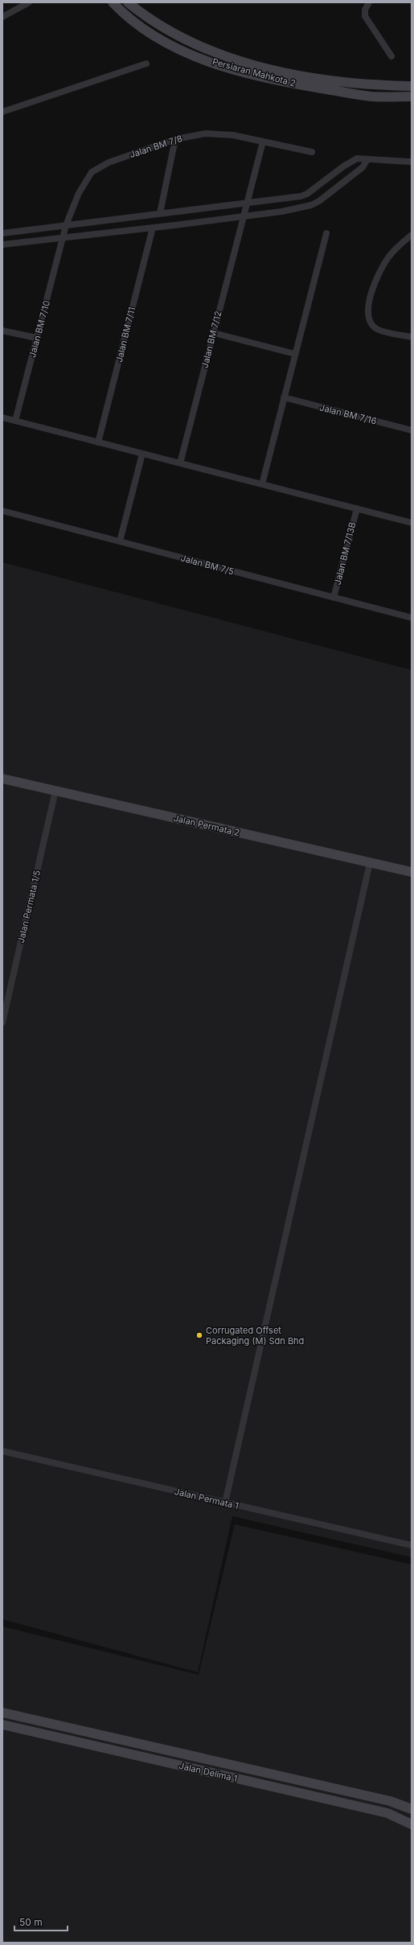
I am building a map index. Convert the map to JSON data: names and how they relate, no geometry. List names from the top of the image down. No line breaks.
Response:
{"streets":{"street":["Persiaran Mahkota 2","Jalan BM 7/8","Jalan BM 7/10","Jalan BM 7/11","Jalan BM 7/12","Jalan BM 7/16","Jalan BM 7/13B","Jalan BM 7/5","Jalan Permata 2","Jalan Permata 1/5","Jalan Permata 1","Jalan Delima 1"]},"crossings":[["Jalan BM 7/8","Jalan BM 7/10"],["Jalan BM 7/8","Jalan BM 7/12"],["Jalan BM 7/13B","Jalan BM 7/5"],["Jalan Permata 2","Jalan Permata 1/5"]],"places":["Corrugated Offset Packaging (M) Sdn Bhd"],"scale_bar":"50 m"}
